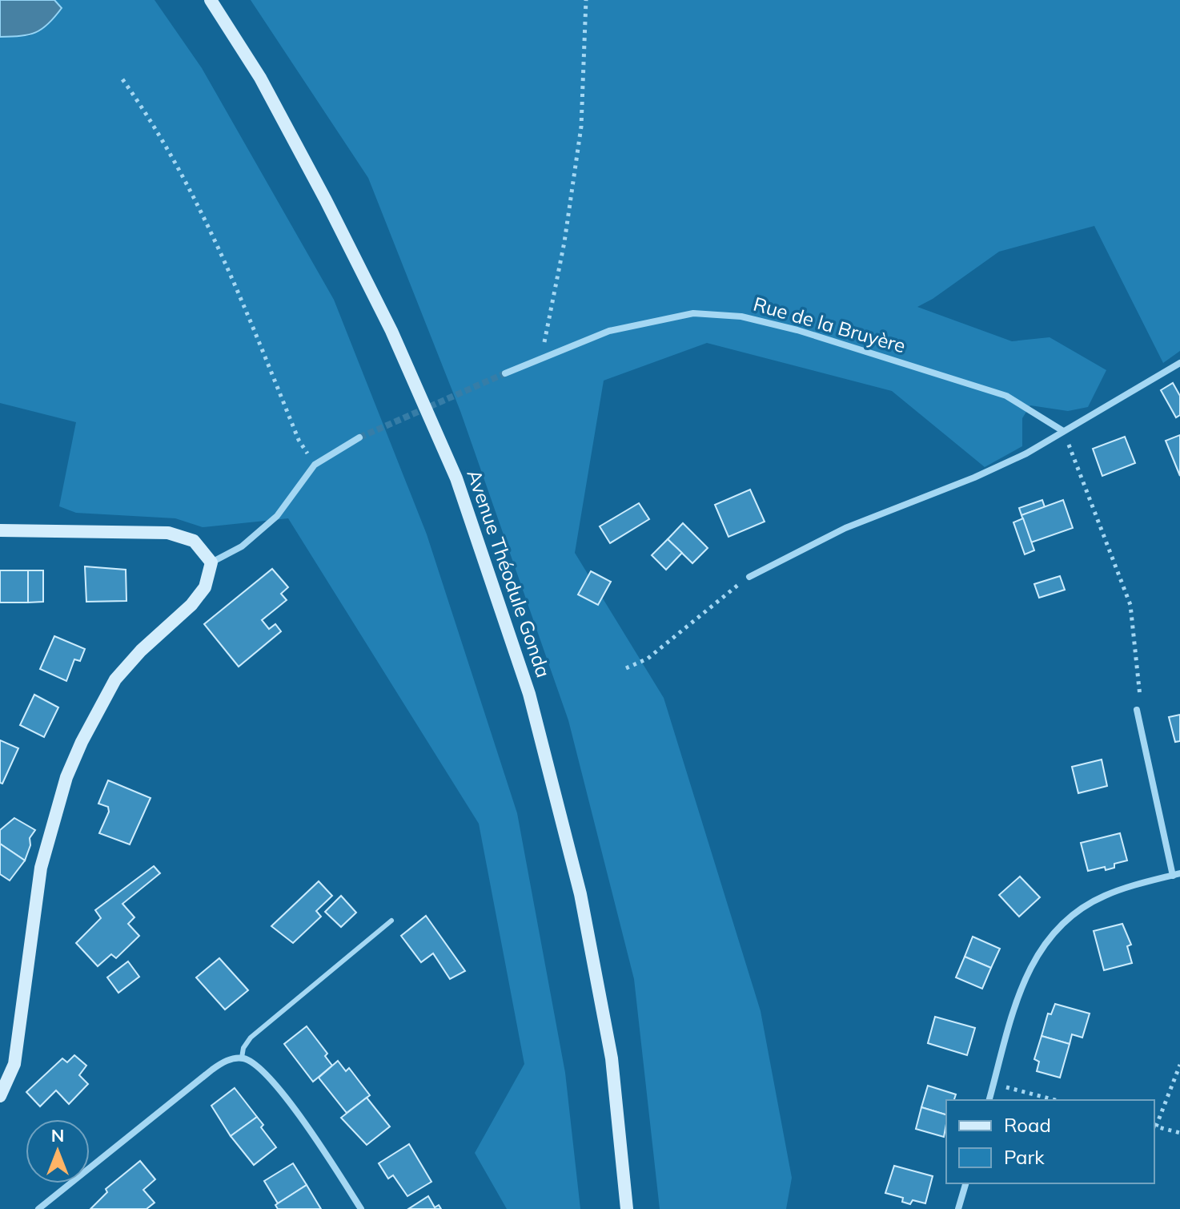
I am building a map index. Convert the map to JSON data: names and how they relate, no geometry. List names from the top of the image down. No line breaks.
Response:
{"streets":{"main road":["Avenue Théodule Gonda"],"street":["Rue de la Bruyère"]},"legend":["Road","Park"],"north":"top"}
